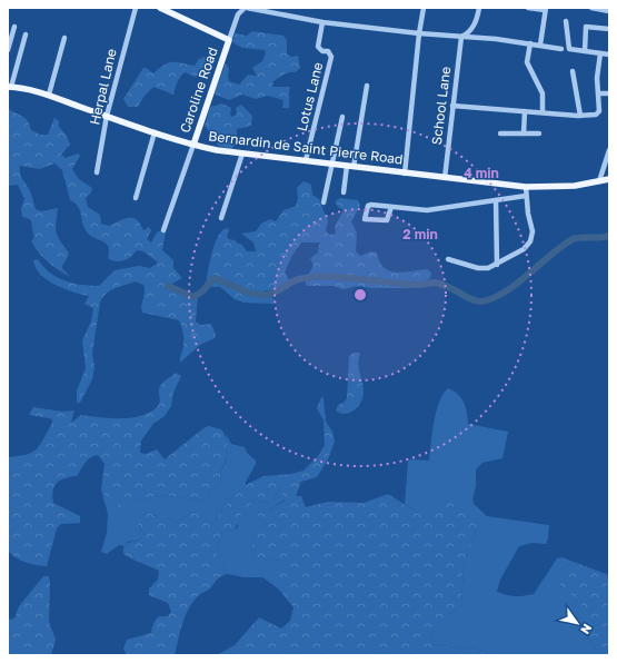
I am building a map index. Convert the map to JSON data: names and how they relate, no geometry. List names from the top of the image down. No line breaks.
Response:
{"streets":{"main road":["Caroline Road","Bernardin de Saint Pierre Road"],"street":["Herpal Lane","Lotus Lane","School Lane"]},"crossings":[["Herpal Lane","Bernardin de Saint Pierre Road"],["Caroline Road","Bernardin de Saint Pierre Road"],["Lotus Lane","Bernardin de Saint Pierre Road"],["School Lane","Bernardin de Saint Pierre Road"]],"north":"bottom right","rings":["4 min","2 min"]}
